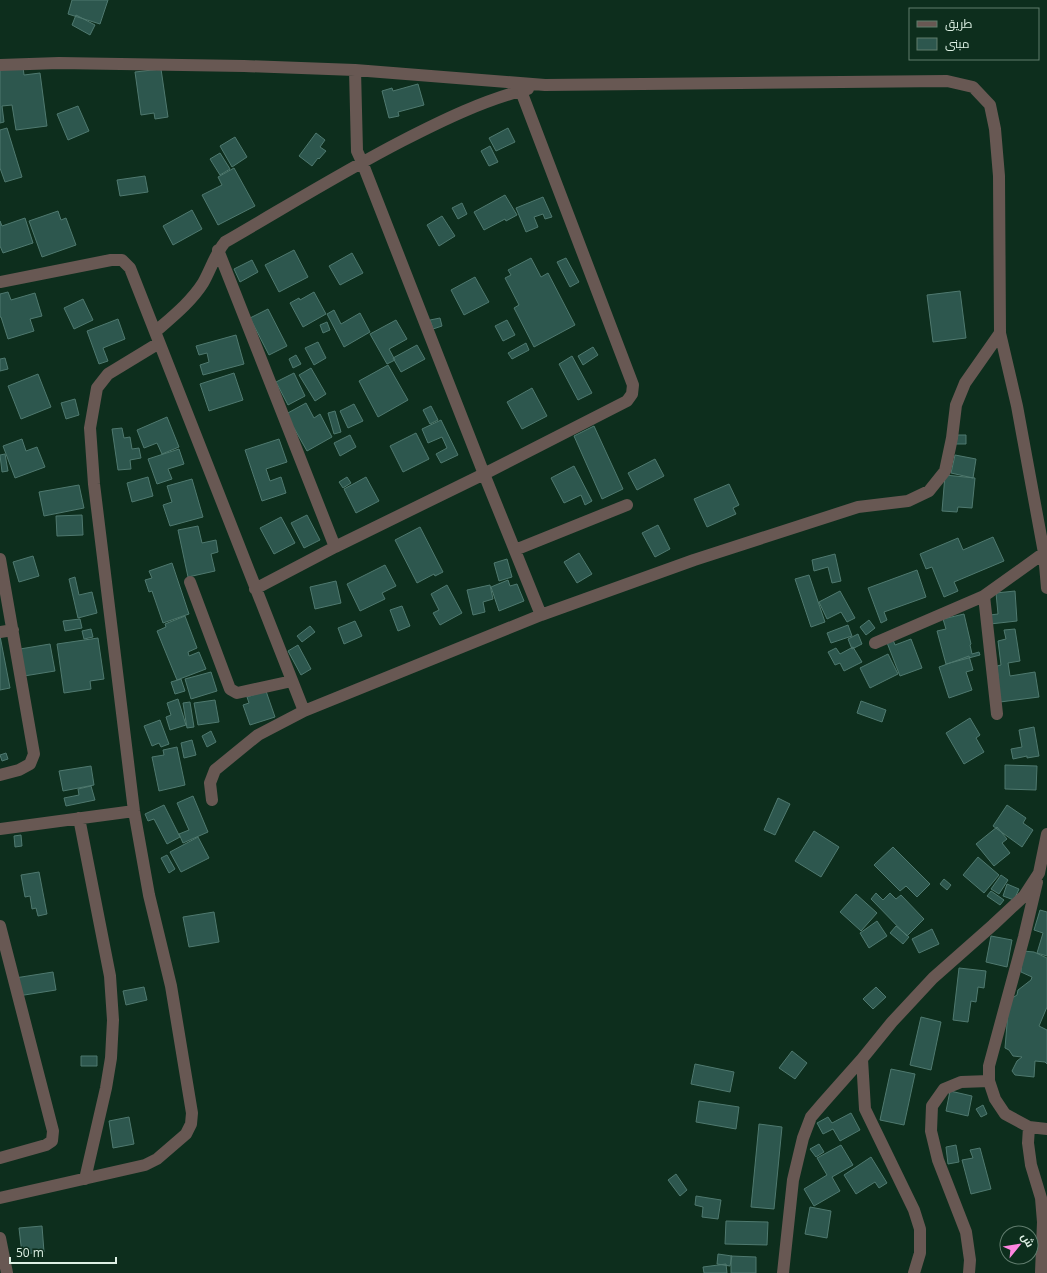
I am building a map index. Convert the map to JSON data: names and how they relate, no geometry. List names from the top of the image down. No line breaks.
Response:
{"legend":["طريق","مبنى"],"scale_bar":"50 m","north":"top right"}
